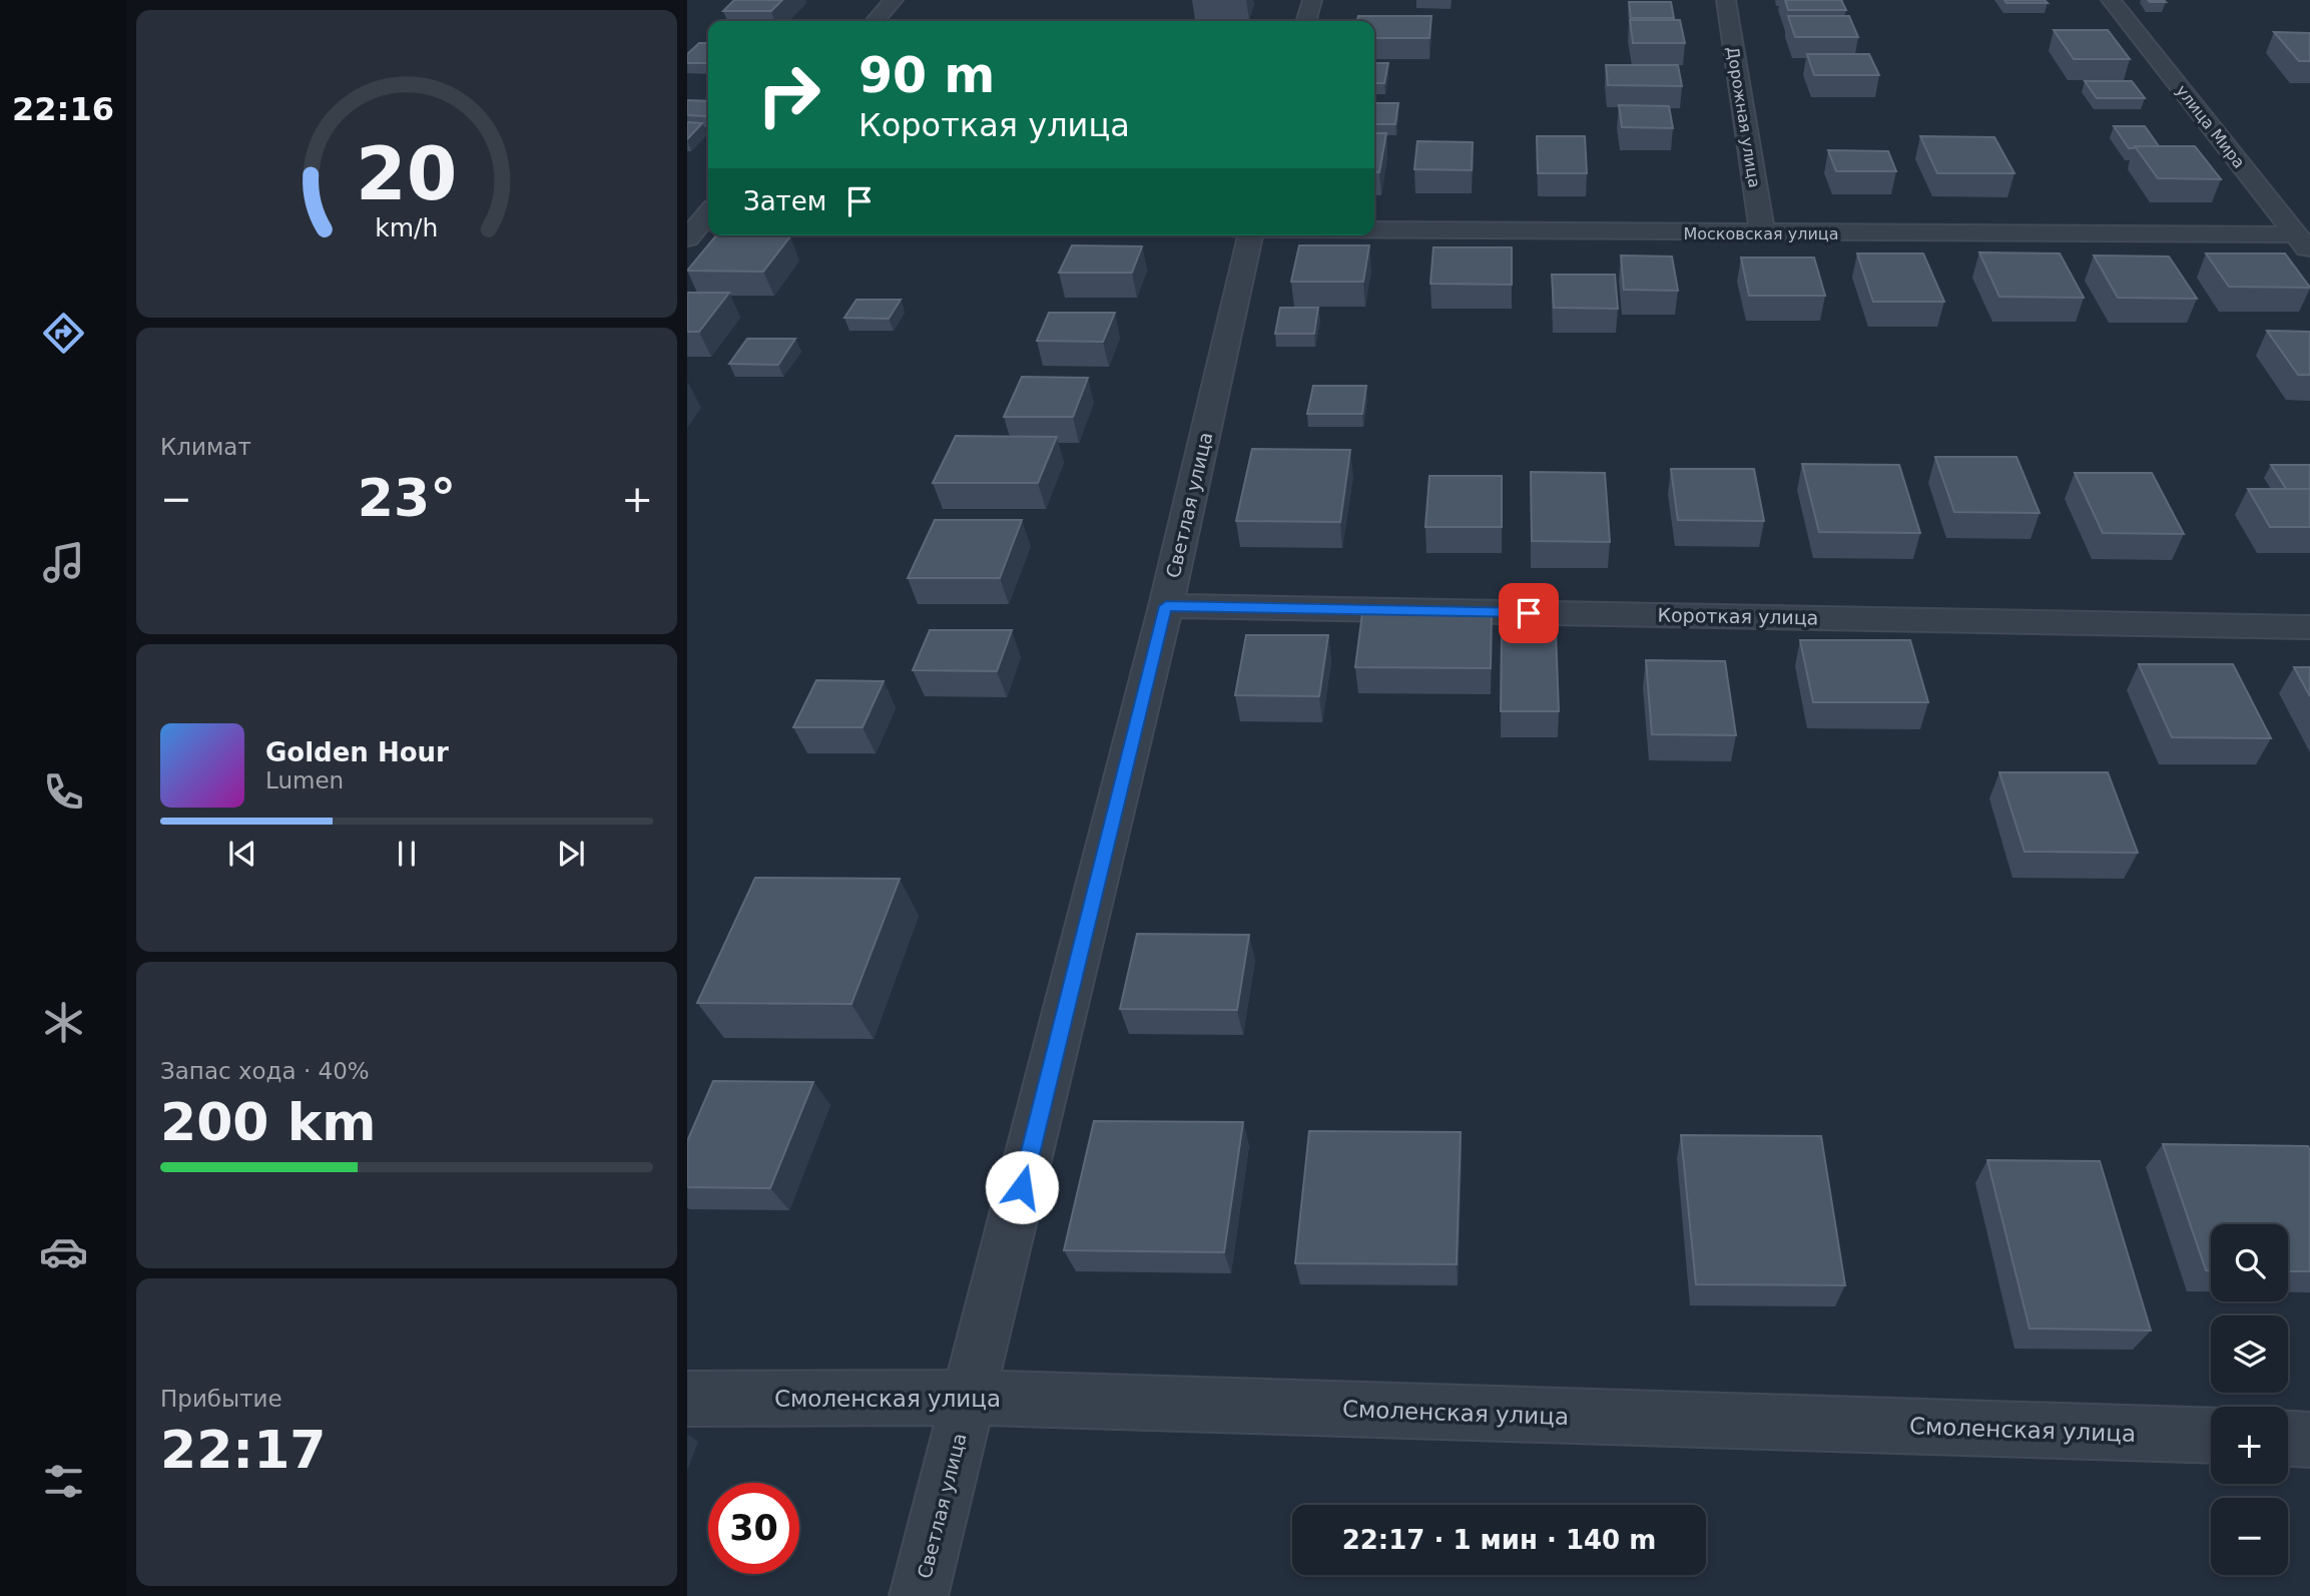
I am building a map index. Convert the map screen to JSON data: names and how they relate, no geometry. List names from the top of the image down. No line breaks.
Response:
{"streets":{"street":["Дорожная улица","улица Мира","Московская улица","Светлая улица","Короткая улица","Смоленская улица"]},"crossings":[["Дорожная улица","Московская улица"],["улица Мира","Московская улица"],["Светлая улица","Короткая улица"],["Светлая улица","Смоленская улица"]],"page":{"tabs":"22:16","turn":["90 m","Короткая улица"],"then":"Затем","tile":["Климат",["Запас хода · 40%","200 km"],["Прибытие","22:17"]],"heat":["−","23°","+"],"song":["Golden Hour","Lumen"],"map_buttons":["+","−"],"limit":"30","trip":"22:17 · 1 мин · 140 m","gauge":["20","km/h"]}}
